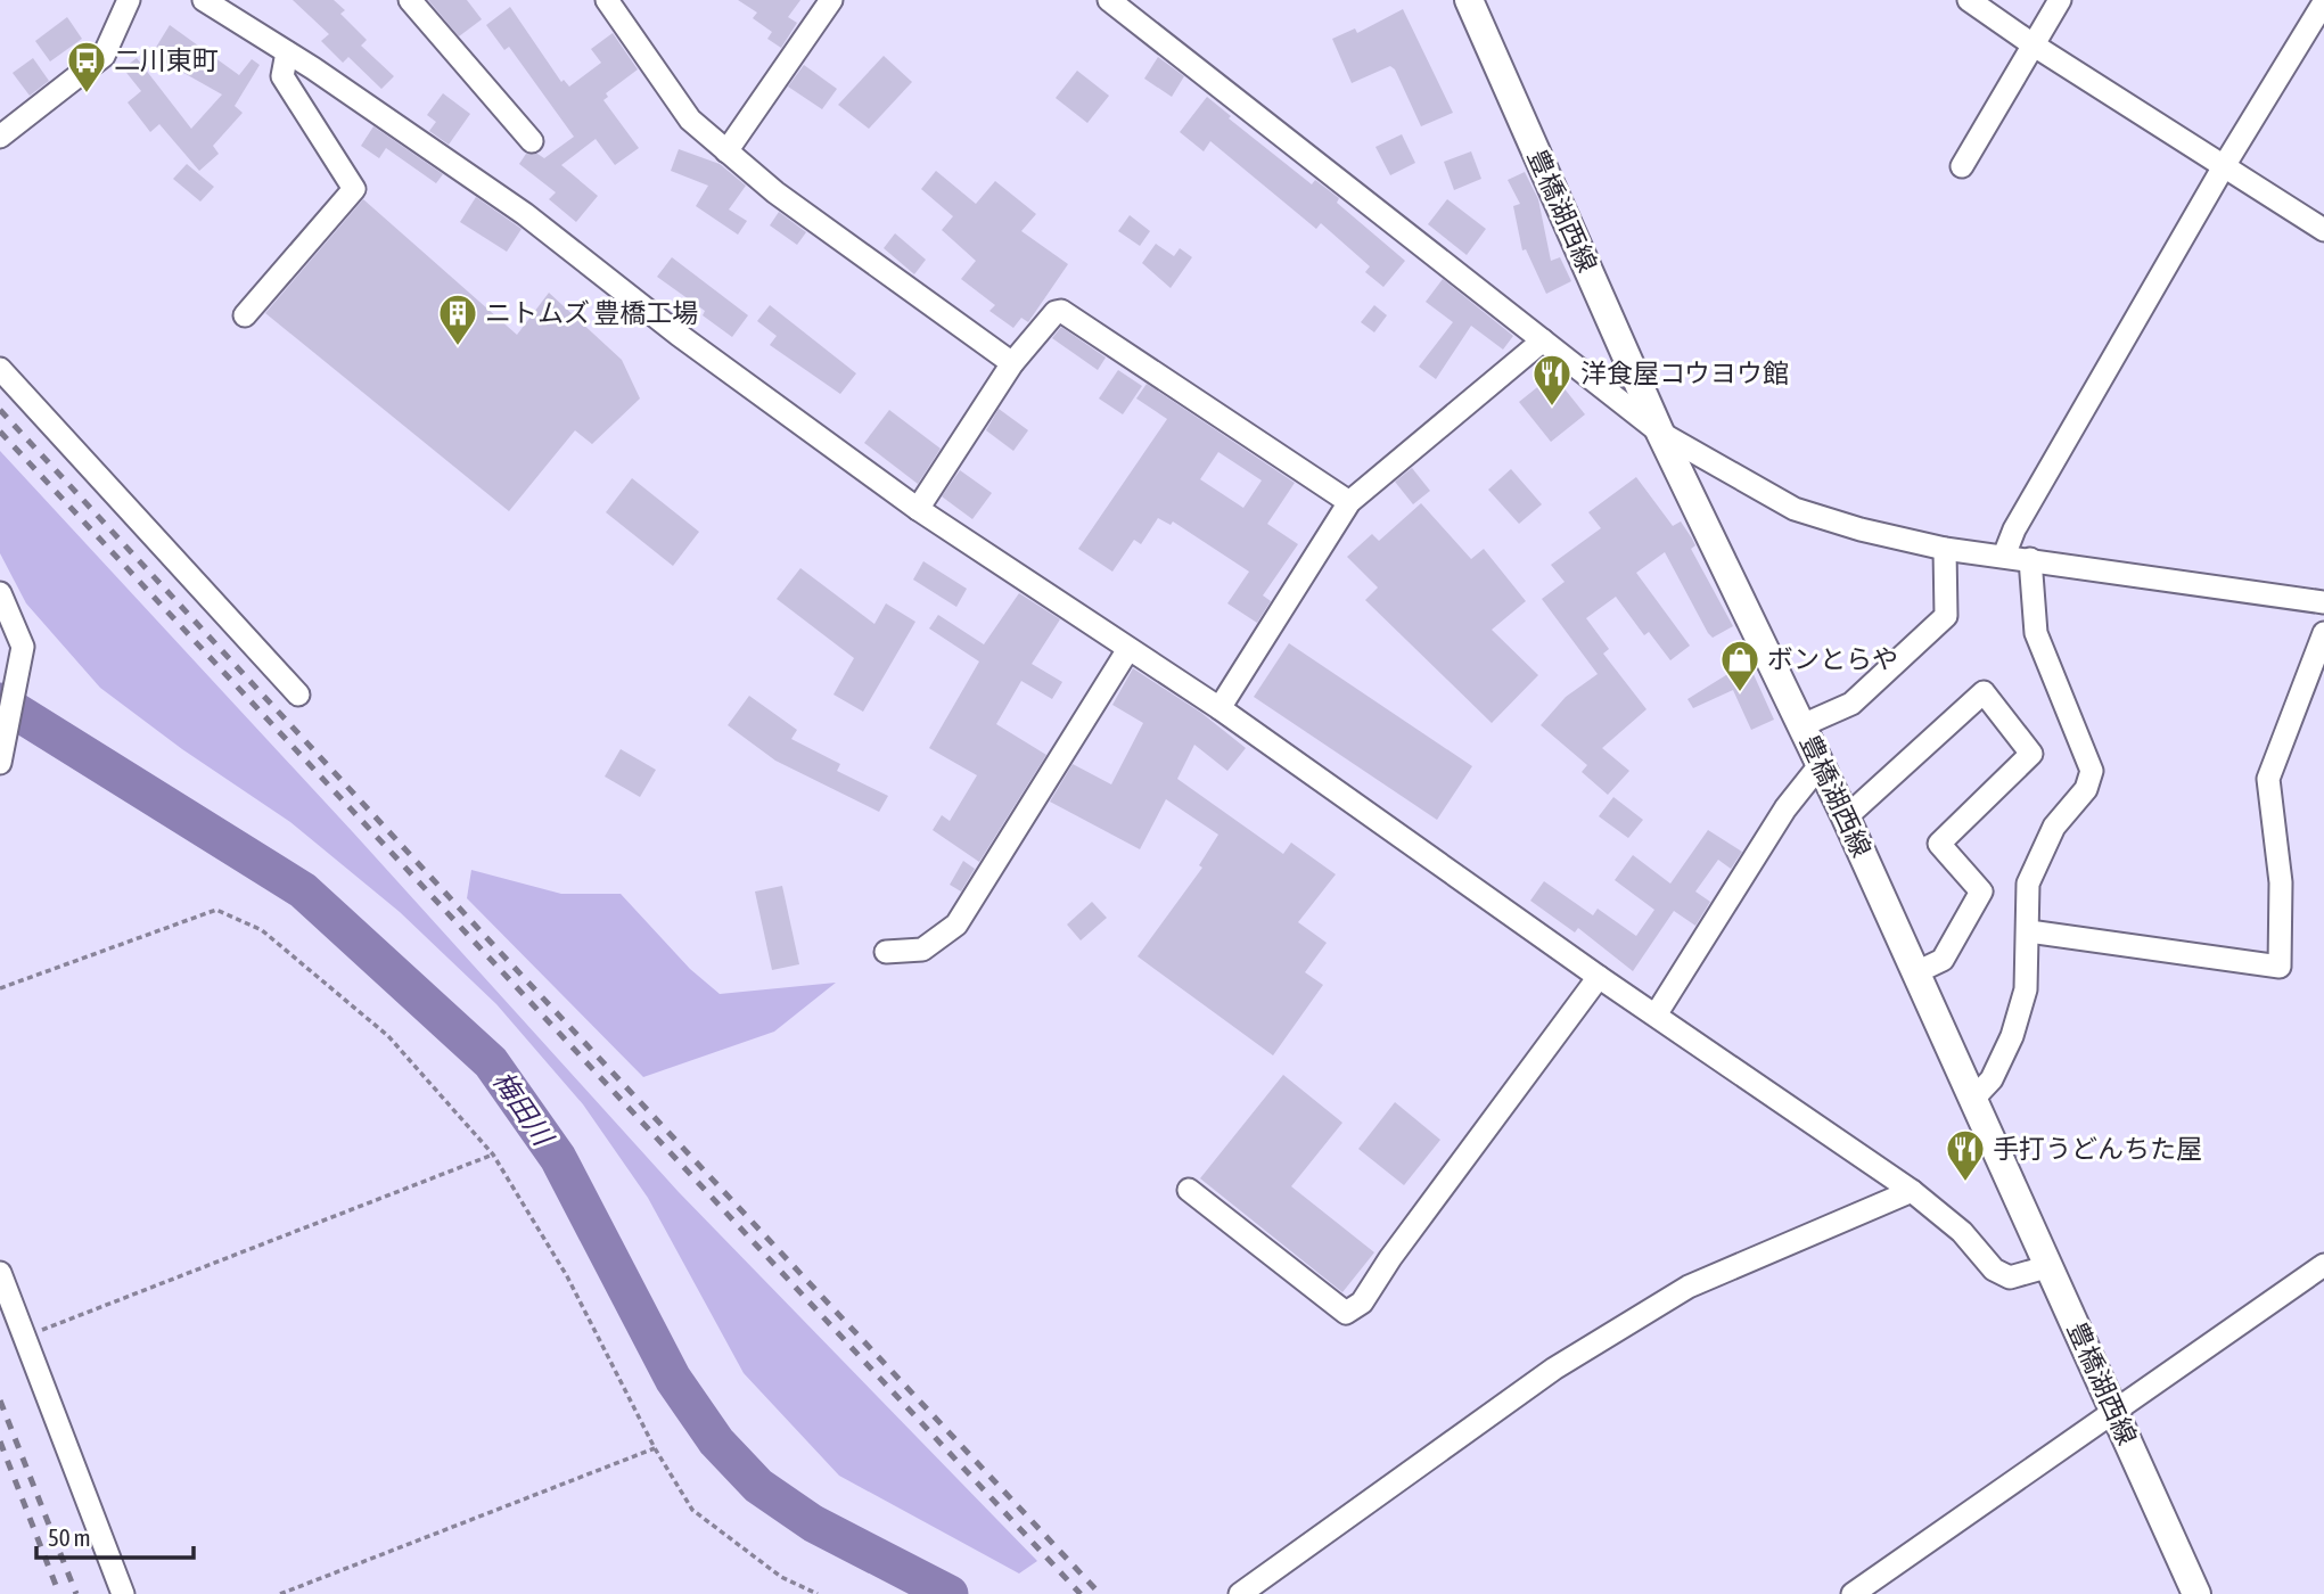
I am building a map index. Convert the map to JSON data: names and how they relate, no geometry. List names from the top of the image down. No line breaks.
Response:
{"streets":{"main road":["豊橋湖西線"]},"water":["梅田川"],"places":{"bus stop":["二川東町"],"building":["ニトムズ 豊橋工場"],"restaurant":["洋食屋コウヨウ館","手打うどんちた屋"],"shop":["ボンとらや"]},"scale_bar":"50 m"}
